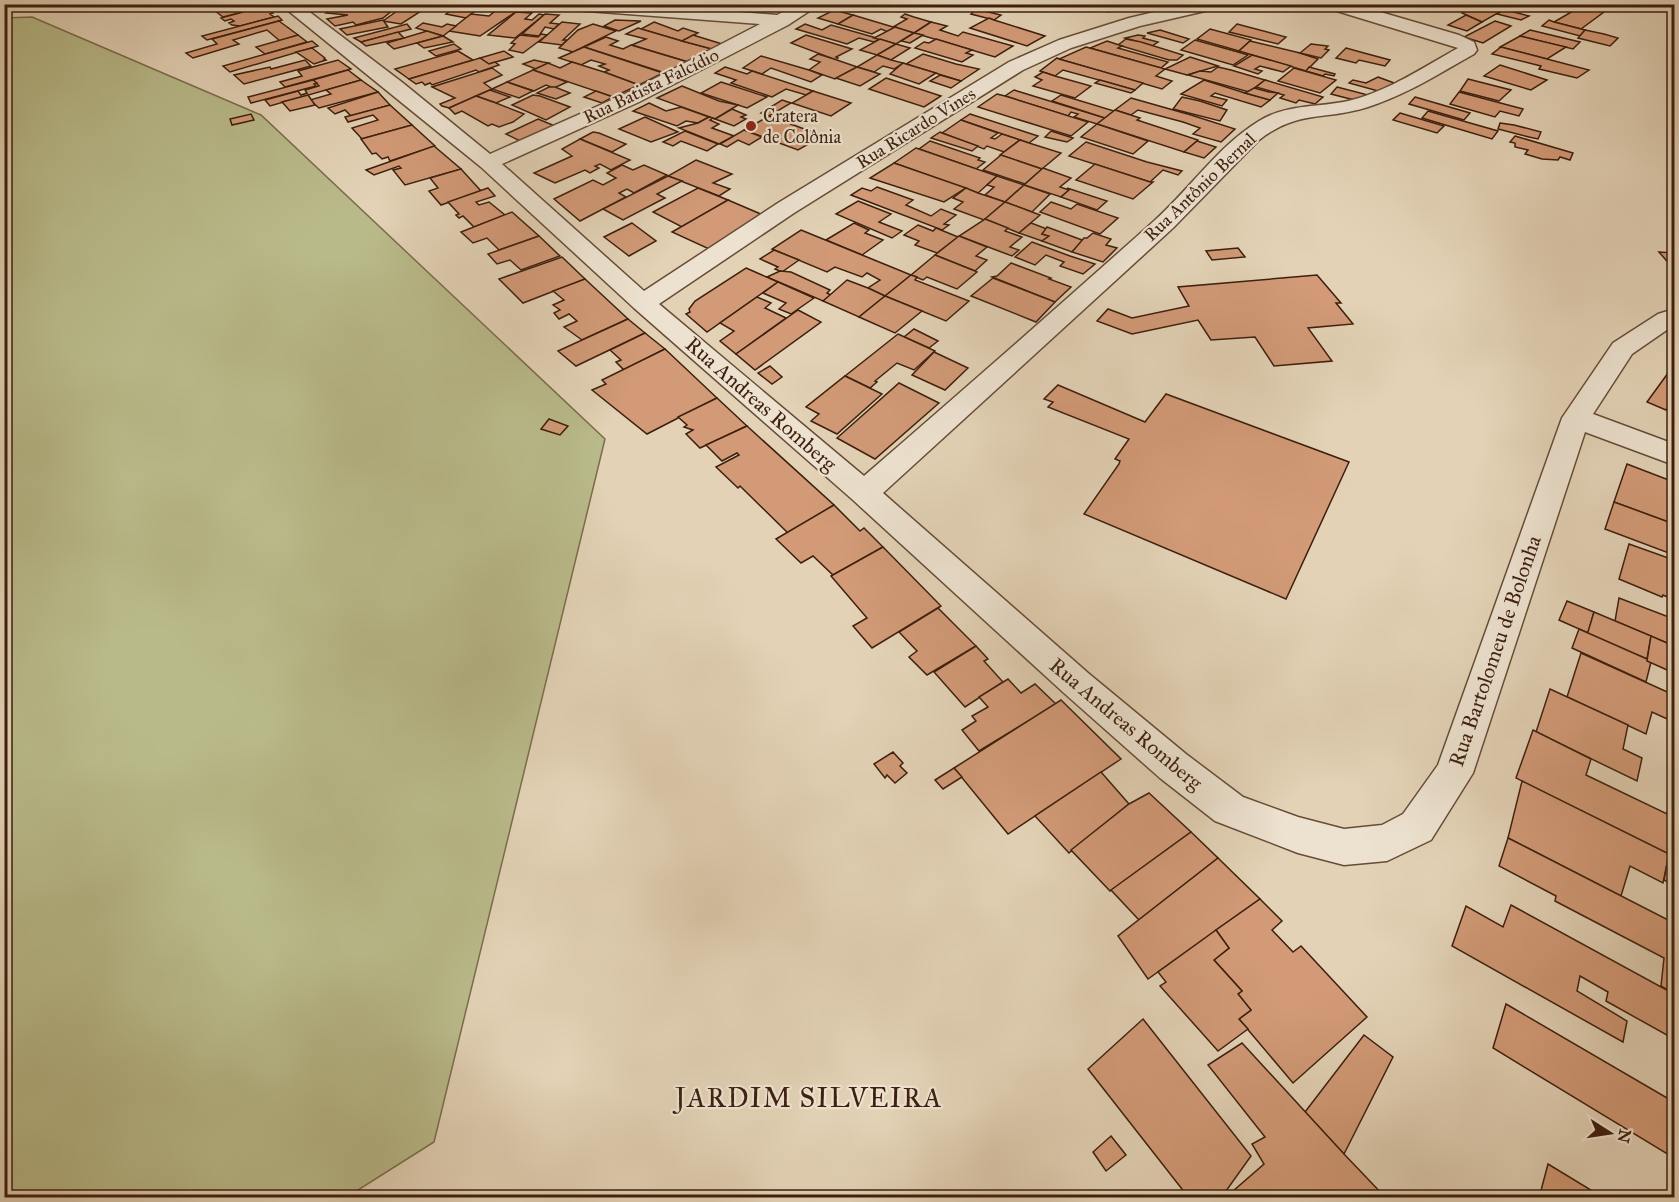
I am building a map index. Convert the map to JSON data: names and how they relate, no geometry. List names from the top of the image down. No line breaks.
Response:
{"streets":{"street":["Rua Batista Falcídio","Rua Ricardo Vines","Rua Antônio Bernal","Rua Andreas Romberg","Rua Bartolomeu de Bolonha"]},"crossings":[["Rua Batista Falcídio","Rua Andreas Romberg"],["Rua Ricardo Vines","Rua Andreas Romberg"],["Rua Antônio Bernal","Rua Andreas Romberg"],["Rua Andreas Romberg","Rua Bartolomeu de Bolonha"]],"districts":["JARDIM SILVEIRA"],"places":["Cratera de Colônia"],"north":"right"}
